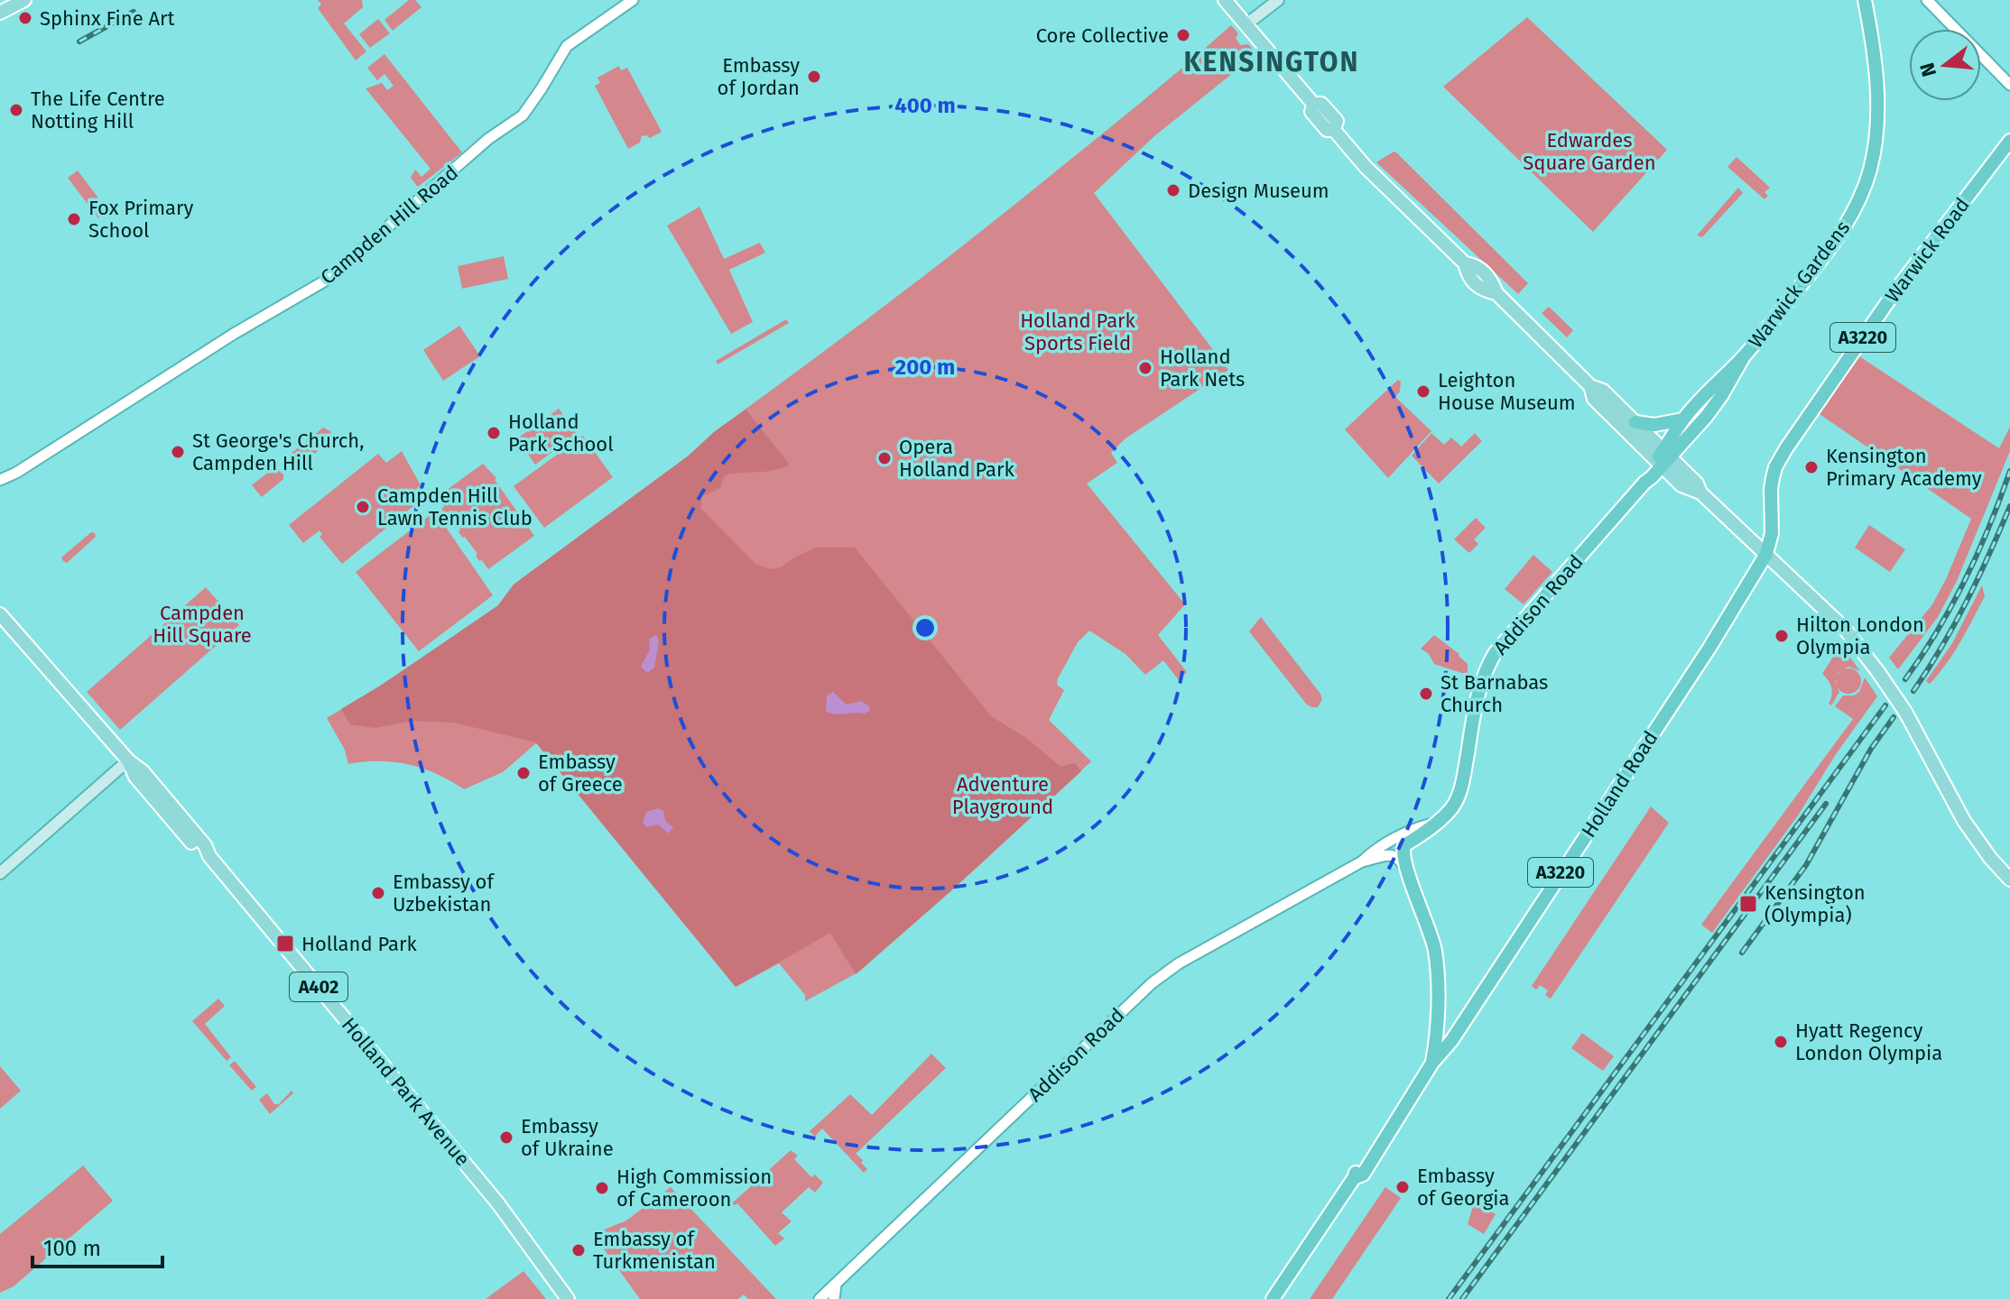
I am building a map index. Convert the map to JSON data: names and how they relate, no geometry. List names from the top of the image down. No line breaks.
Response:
{"streets":{"highway":["Warwick Road","Warwick Gardens","A3220","Addison Road","Holland Road"],"main road":["A402","Holland Park Avenue"],"street":["Campden Hill Road"]},"crossings":[["Warwick Road","Holland Road"],["Warwick Gardens","Addison Road"],["A3220","Addison Road"],["A3220","Holland Road"]],"districts":["KENSINGTON"],"parks":["Edwardes Square Garden","Holland Park Sports Field","Campden Hill Square","Adventure Playground"],"places":{"other":["Sphinx Fine Art","Core Collective","Embassy of Jordan","The Life Centre Notting Hill","Design Museum","Fox Primary School","Holland Park Nets","Leighton House Museum","Holland Park School","St George's Church, Campden Hill","Opera Holland Park","Kensington Primary Academy","Campden Hill Lawn Tennis Club","Hilton London Olympia","St Barnabas Church","Embassy of Greece","Embassy of Uzbekistan","Hyatt Regency London Olympia","Embassy of Ukraine","Embassy of Georgia","High Commission of Cameroon","Embassy of Turkmenistan"],"transit":["Kensington (Olympia)","Holland Park"]},"scale_bar":"100 m","north":"left","rings":["400 m","200 m"]}
